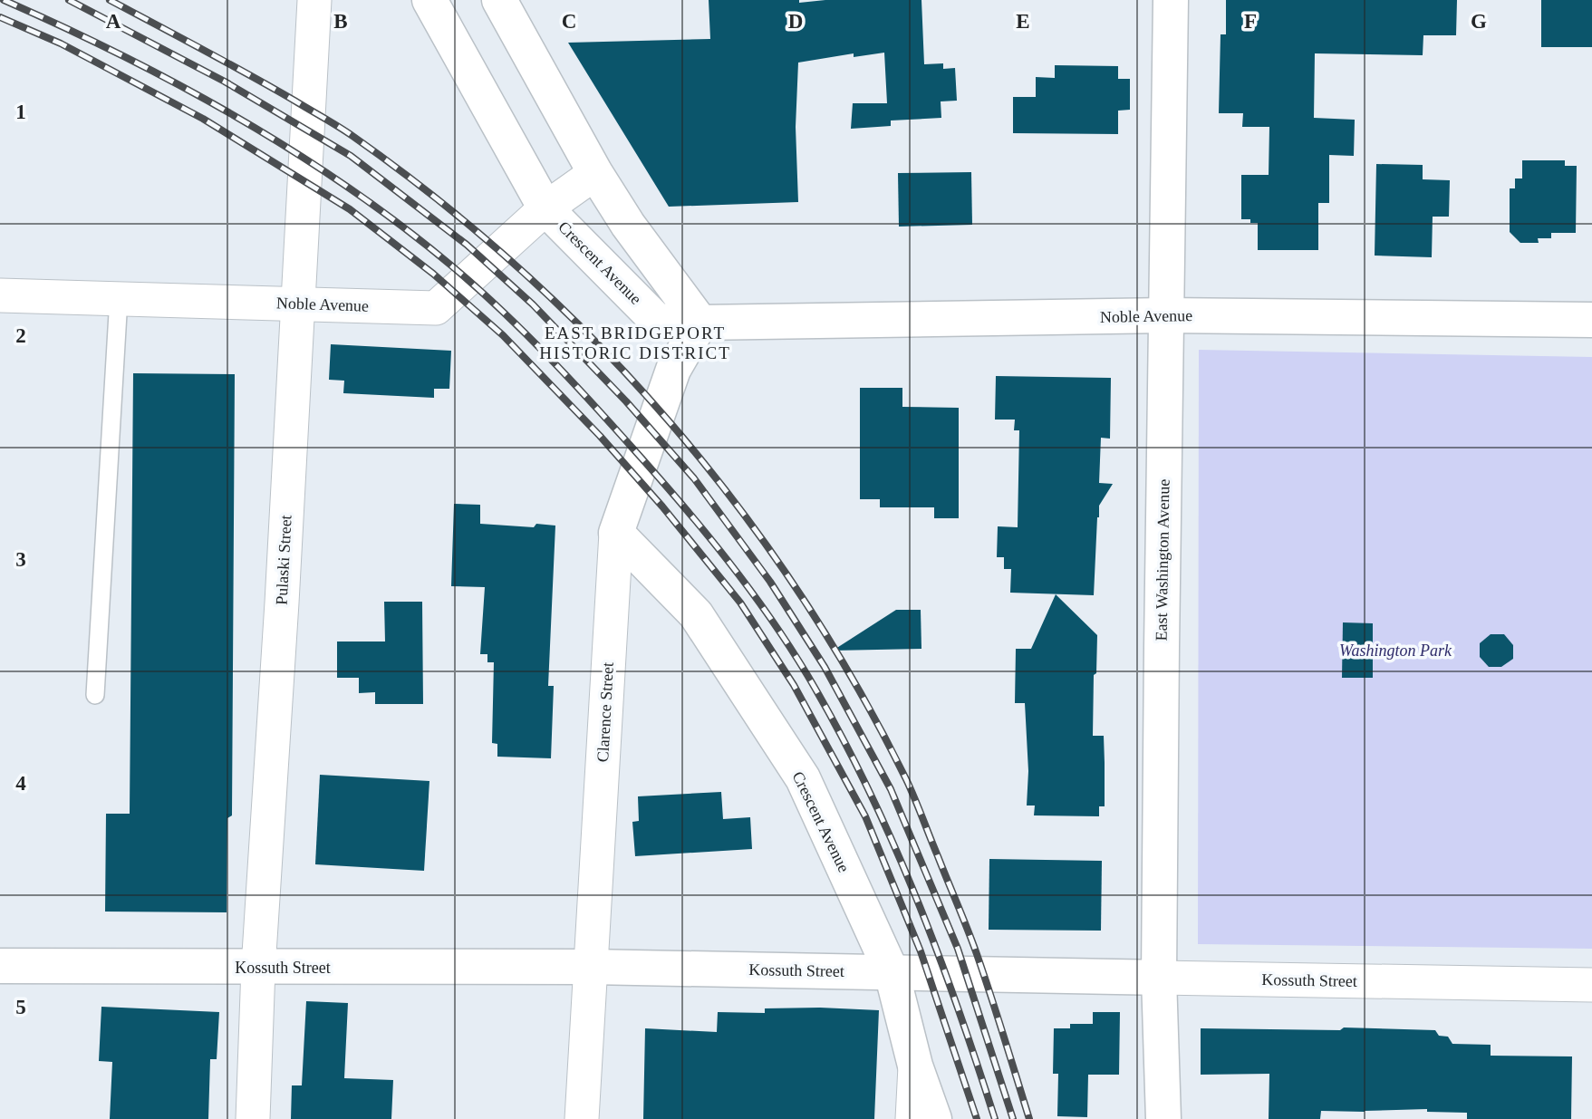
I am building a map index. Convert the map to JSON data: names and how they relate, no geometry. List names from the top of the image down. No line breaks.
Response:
{"streets":{"main road":["Crescent Avenue","Noble Avenue","East Washington Avenue","Clarence Street","Kossuth Street"],"street":["Pulaski Street"]},"crossings":[["Crescent Avenue","Noble Avenue"],["Crescent Avenue","Clarence Street"],["Crescent Avenue","Kossuth Street"],["Noble Avenue","Pulaski Street"],["Noble Avenue","East Washington Avenue"],["Noble Avenue","Clarence Street"],["Pulaski Street","Kossuth Street"],["East Washington Avenue","Kossuth Street"],["Clarence Street","Kossuth Street"]],"districts":["EAST BRIDGEPORT HISTORIC DISTRICT"],"parks":["Washington Park"],"grid":{"columns":["A","B","C","D","E","F","G"],"rows":["1","2","3","4","5"]}}
